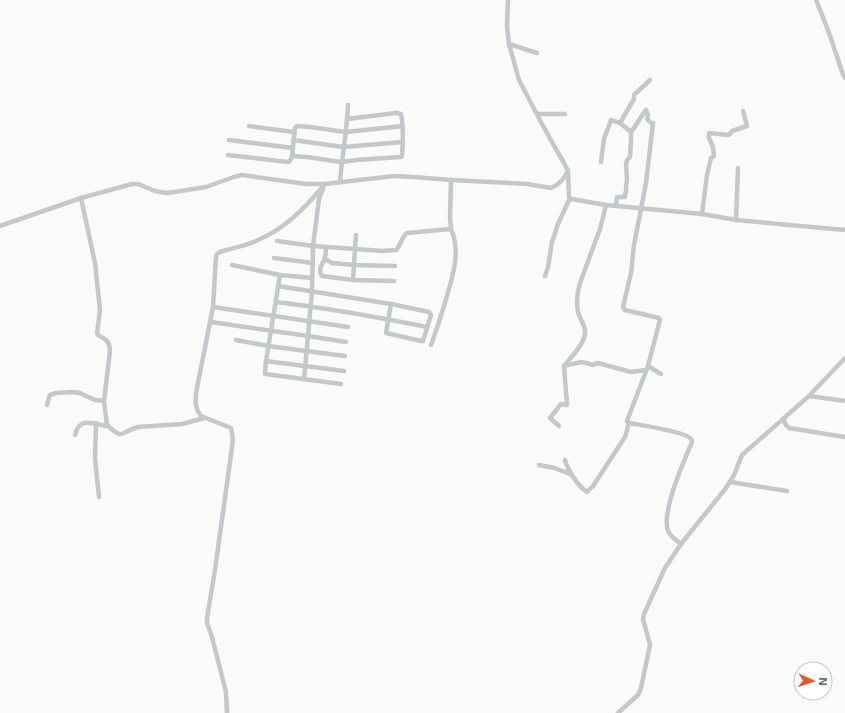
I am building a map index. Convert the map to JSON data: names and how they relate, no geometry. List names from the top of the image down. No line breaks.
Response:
{"north":"right"}
